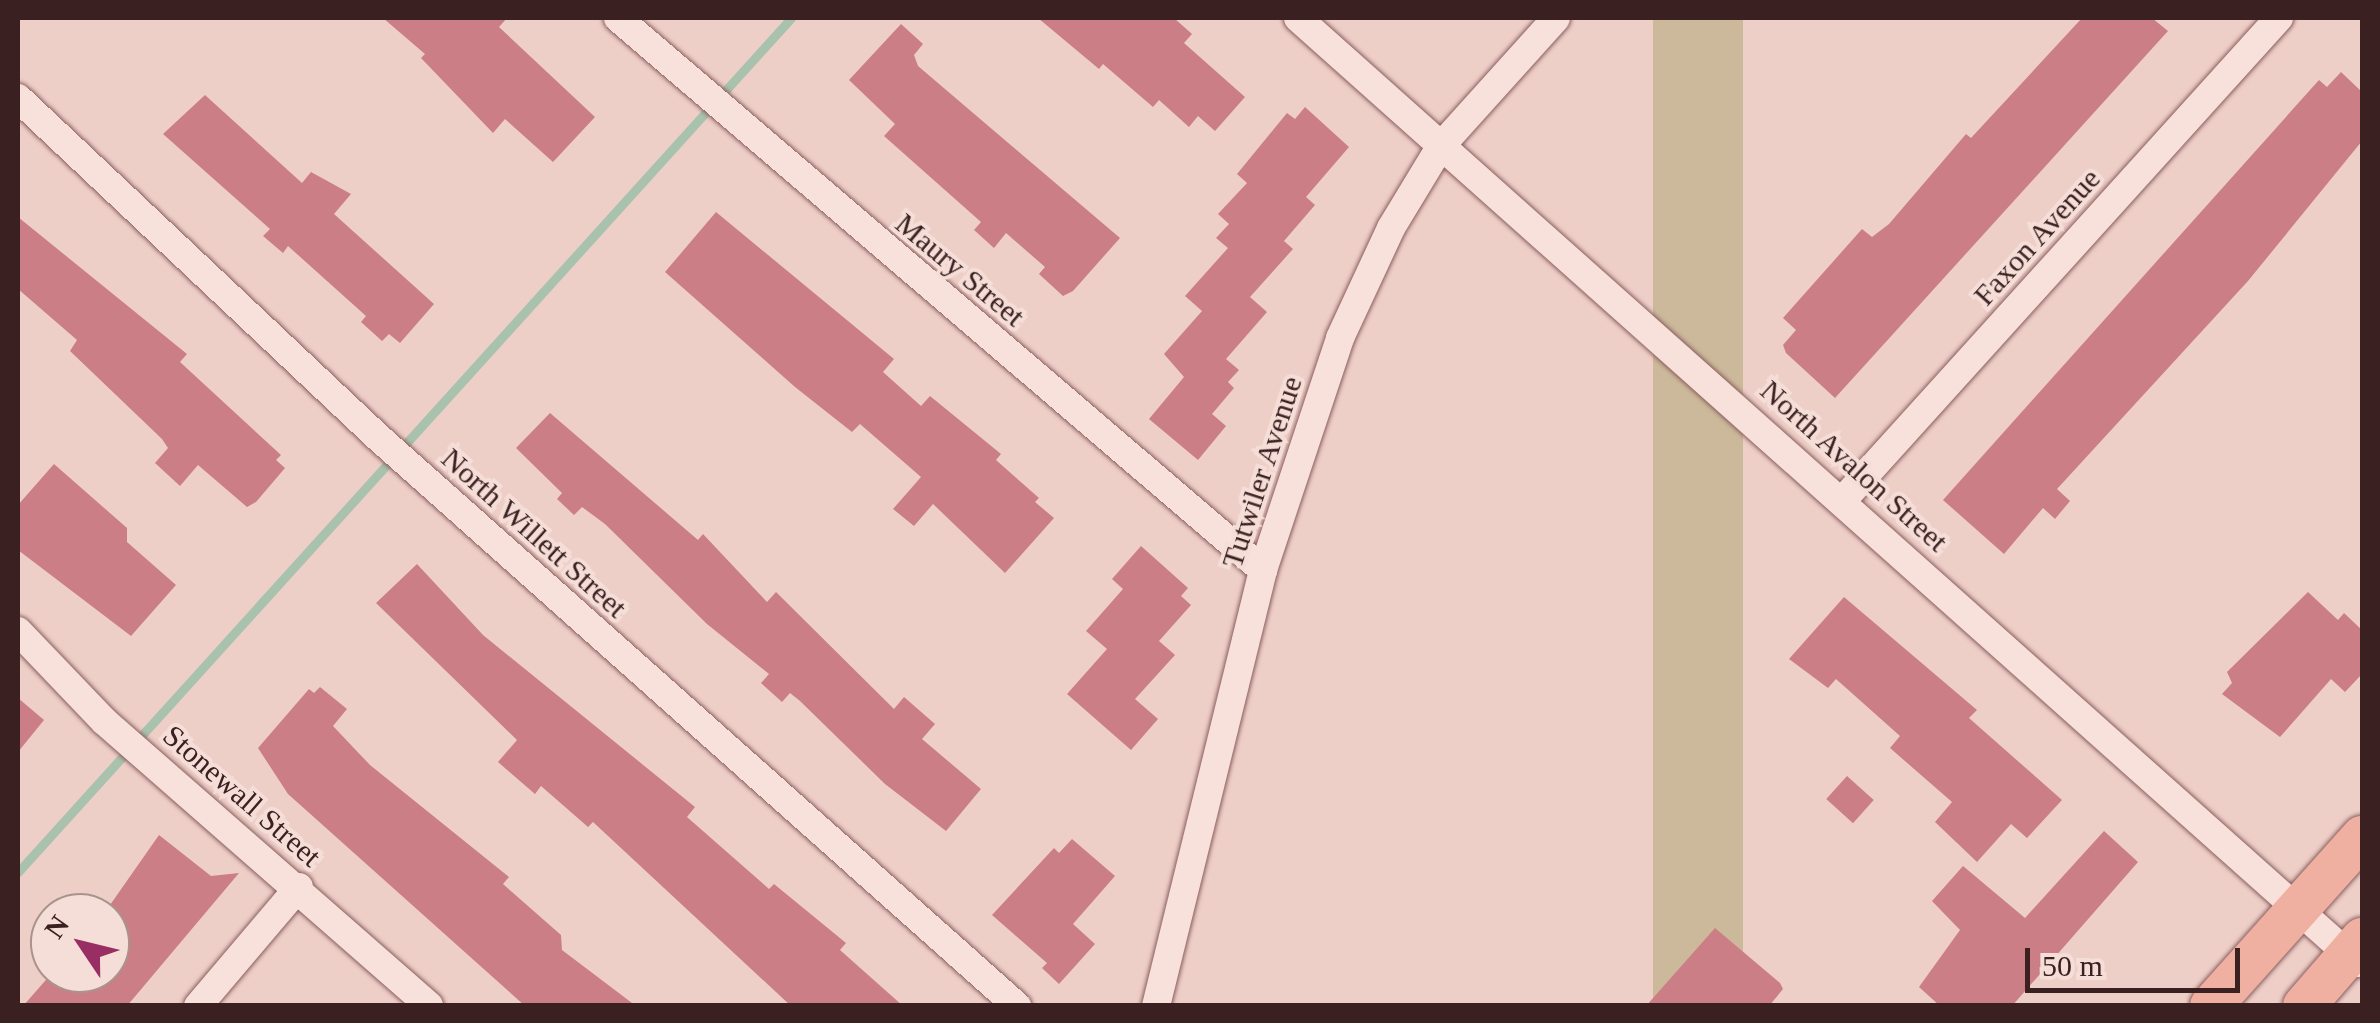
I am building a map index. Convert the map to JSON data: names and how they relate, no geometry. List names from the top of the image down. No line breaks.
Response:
{"streets":{"street":["Faxon Avenue","Maury Street","North Avalon Street","Tutwiler Avenue","North Willett Street","Stonewall Street"]},"crossings":[["Faxon Avenue","North Avalon Street"],["Maury Street","Tutwiler Avenue"],["North Avalon Street","Tutwiler Avenue"]],"scale_bar":"50 m","north":"top left"}
